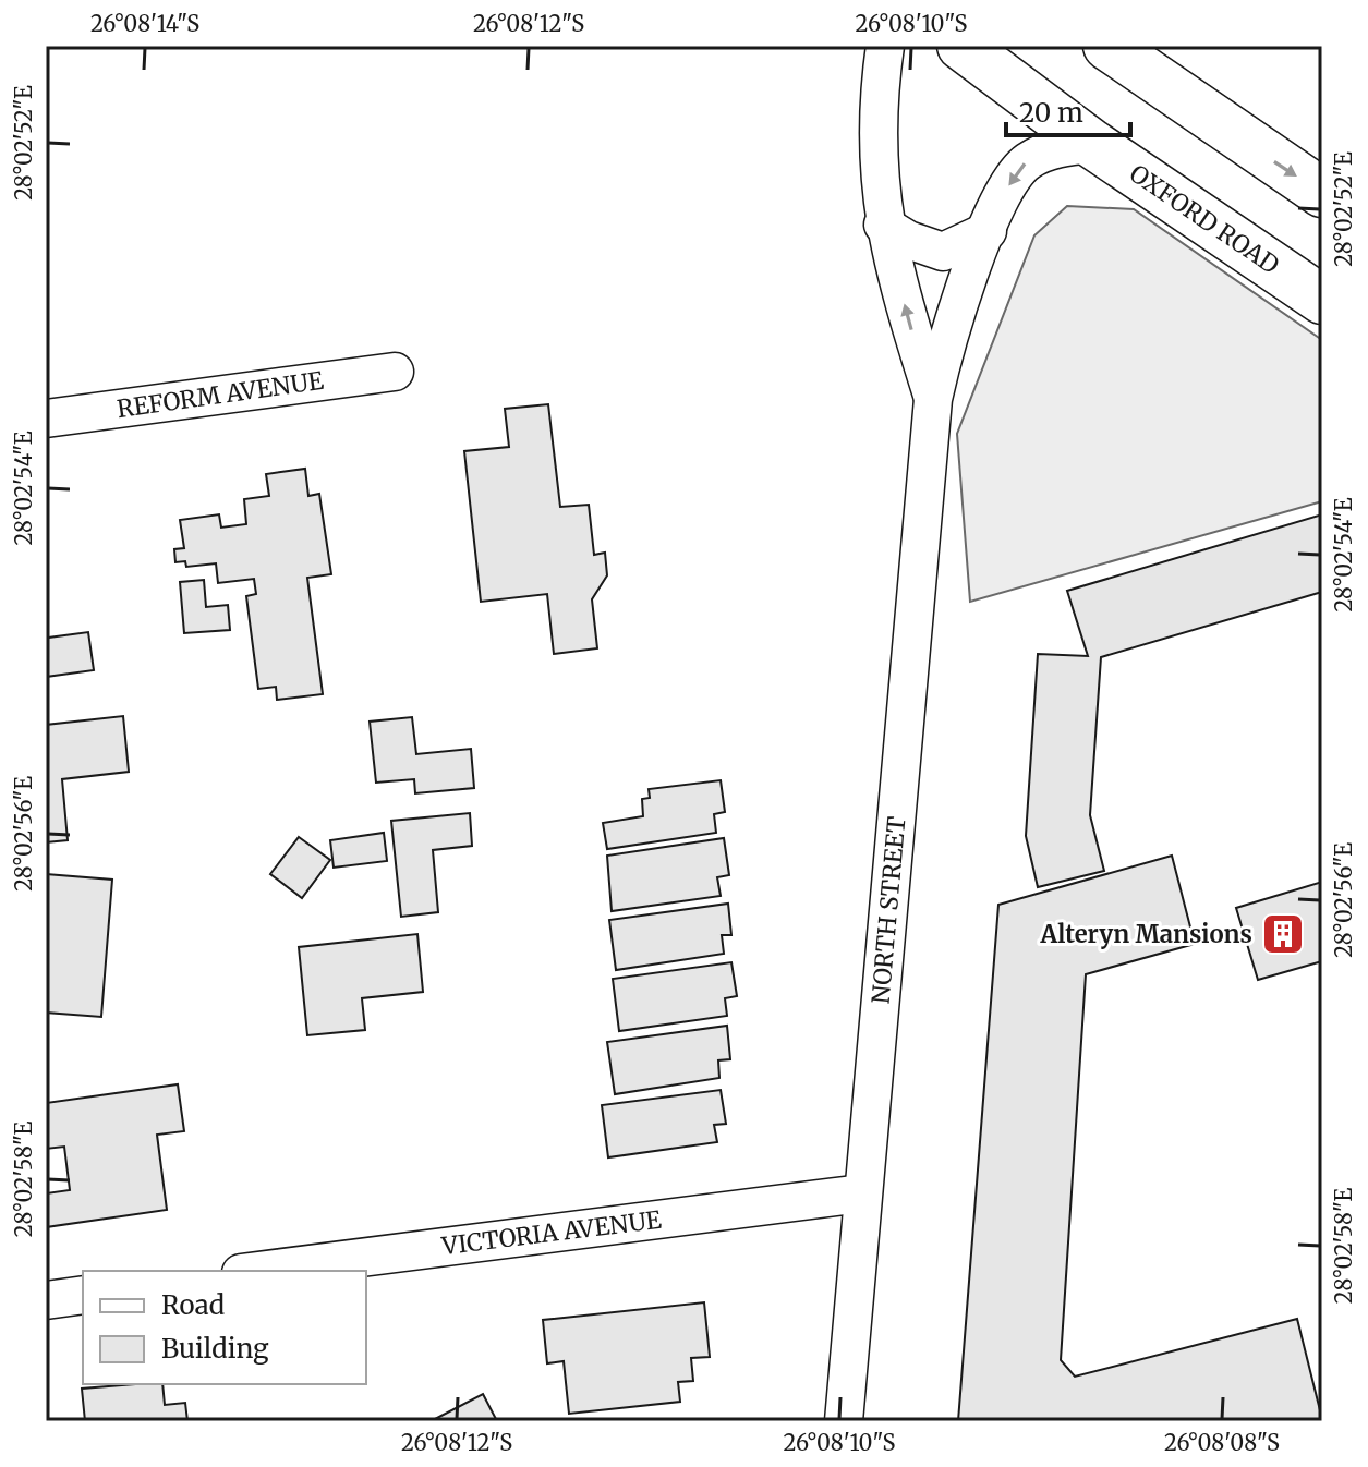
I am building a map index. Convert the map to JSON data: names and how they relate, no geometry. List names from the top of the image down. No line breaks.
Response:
{"streets":{"main road":["OXFORD ROAD"],"street":["REFORM AVENUE","NORTH STREET","VICTORIA AVENUE"]},"crossings":[["OXFORD ROAD","NORTH STREET"],["NORTH STREET","VICTORIA AVENUE"]],"places":{"building":["Alteryn Mansions"]},"legend":["Road","Building"],"scale_bar":"20 m","coordinates":["26°08'14\"S","26°08'12\"S","26°08'10\"S","28°02'52\"E","28°02'54\"E","28°02'56\"E","28°02'58\"E","26°08'08\"S"]}
